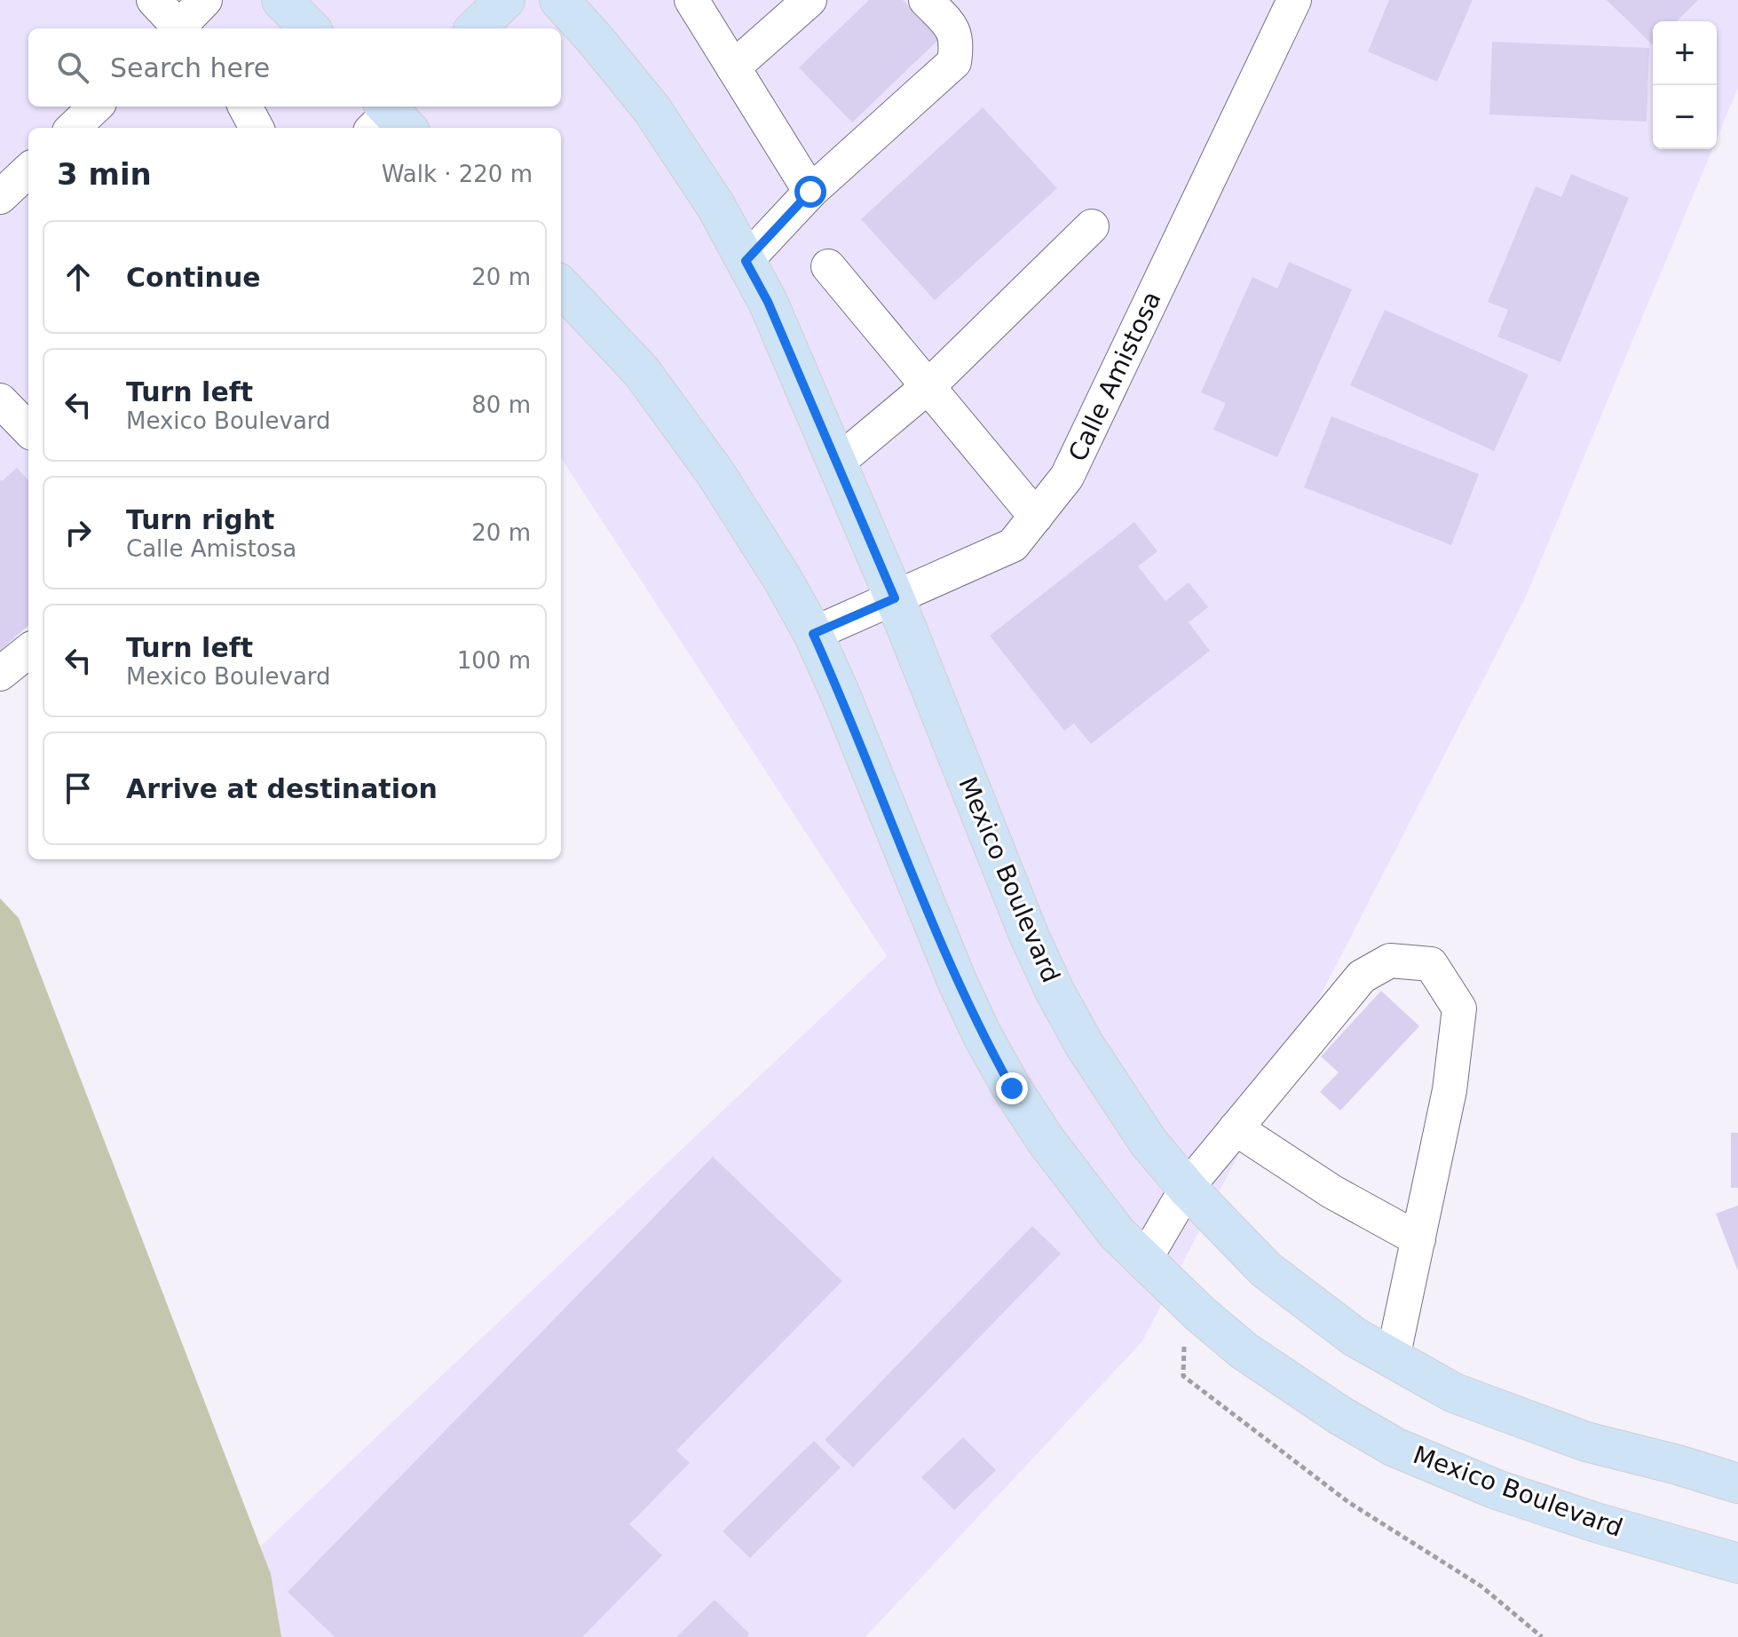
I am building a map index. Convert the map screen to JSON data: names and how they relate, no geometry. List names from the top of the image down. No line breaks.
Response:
{"streets":{"main road":["Mexico Boulevard"],"street":["Calle Amistosa"]},"crossings":[["Calle Amistosa","Mexico Boulevard"]],"page":{"map_buttons":["+","−"],"search":"Search here","heading":["3 min","Walk · 220 m"],"list":[["Continue","20 m"],["Turn left","Mexico Boulevard","80 m"],["Turn right","Calle Amistosa","20 m"],["Turn left","Mexico Boulevard","100 m"],"Arrive at destination"]}}
